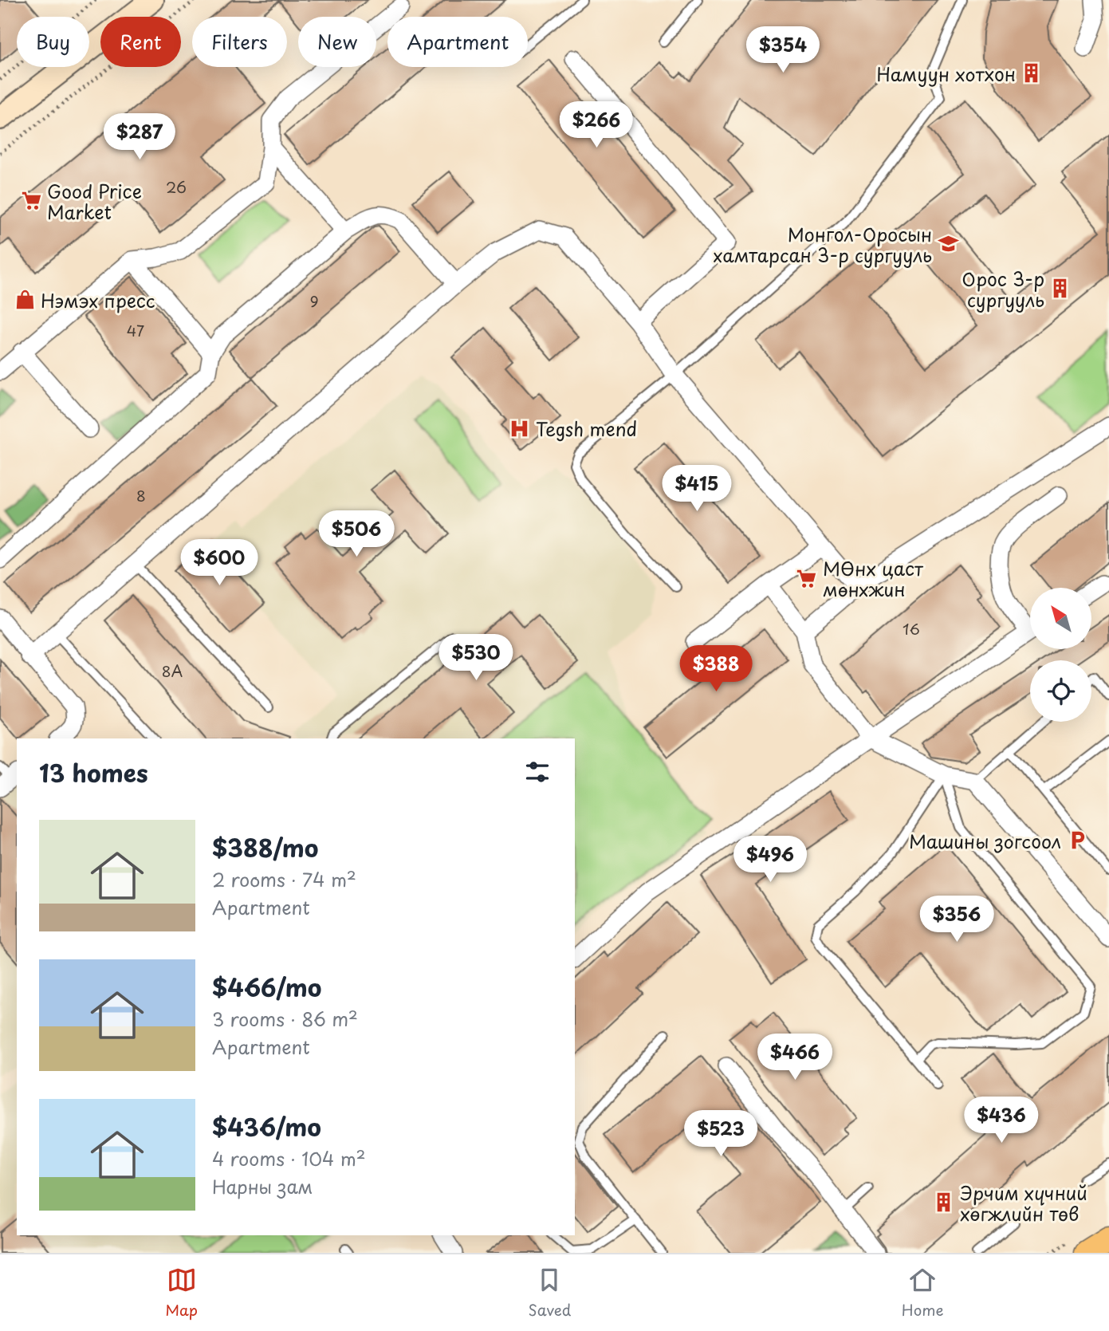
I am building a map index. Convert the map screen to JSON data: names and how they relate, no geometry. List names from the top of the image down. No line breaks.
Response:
{"places":{"building":["Намуун хотхон","Орос 3-р сургууль","Эрчим хүчний хөгжлийн төв"],"supermarket":["Good Price Market","МӨнх цаст мөнхжин"],"school or university":["Монгол-Оросын хамтарсан 3-р сургууль"],"shop":["Нэмэх пресс"],"hospital":["Tegsh mend"],"parking":["Машины зогсоол"]},"house_numbers":["26","9","47","8","16","8А"],"north":"top left","page":{"chip":["Buy","Rent","Filters","New","Apartment"],"price":["$354","$266","$287","$415","$506","$600","$530","$388","$496","$356","$466","$436","$523"],"heading":"13 homes","list":[{"name":"$388/mo","note":"2 rooms · 74 m² · Apartment"},{"name":"$466/mo","note":"3 rooms · 86 m² · Apartment"},{"name":"$436/mo","note":"4 rooms · 104 m² · Нарны зам"}],"tabs":["Map","Saved","Home"]}}
